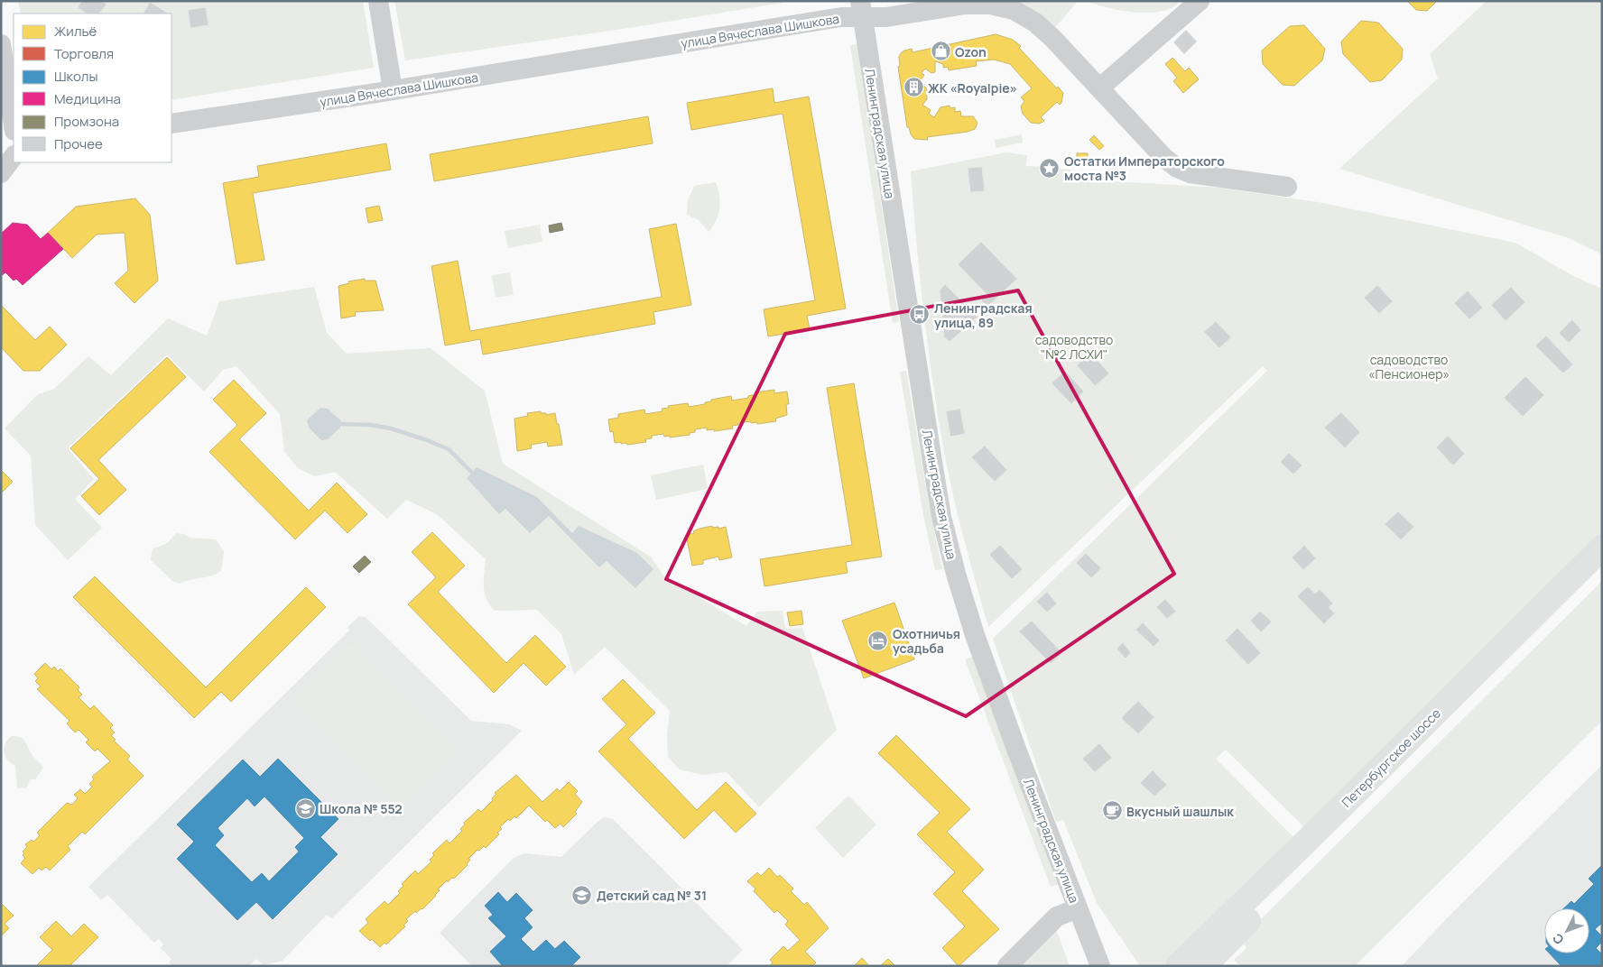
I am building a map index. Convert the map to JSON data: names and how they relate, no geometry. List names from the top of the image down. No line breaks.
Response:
{"streets":{"main road":["Петербургское шоссе"],"street":["улица Вячеслава Шишкова","Ленинградская улица"]},"crossings":[["улица Вячеслава Шишкова","Ленинградская улица"]],"parks":["садоводство \"№2 ЛСХИ\"","садоводство «Пенсионер»"],"places":{"shop":["Ozon"],"building":["ЖК «Royalpie»"],"place":["Остатки Императорского моста №3"],"bus stop":["Ленинградская улица, 89"],"hotel":["Охотничья усадьба"],"school or university":["Школа № 552","Детский сад № 31"],"cafe":["Вкусный шашлык"]},"legend":["Жильё","Торговля","Школы","Медицина","Промзона","Прочее"],"north":"bottom left"}
